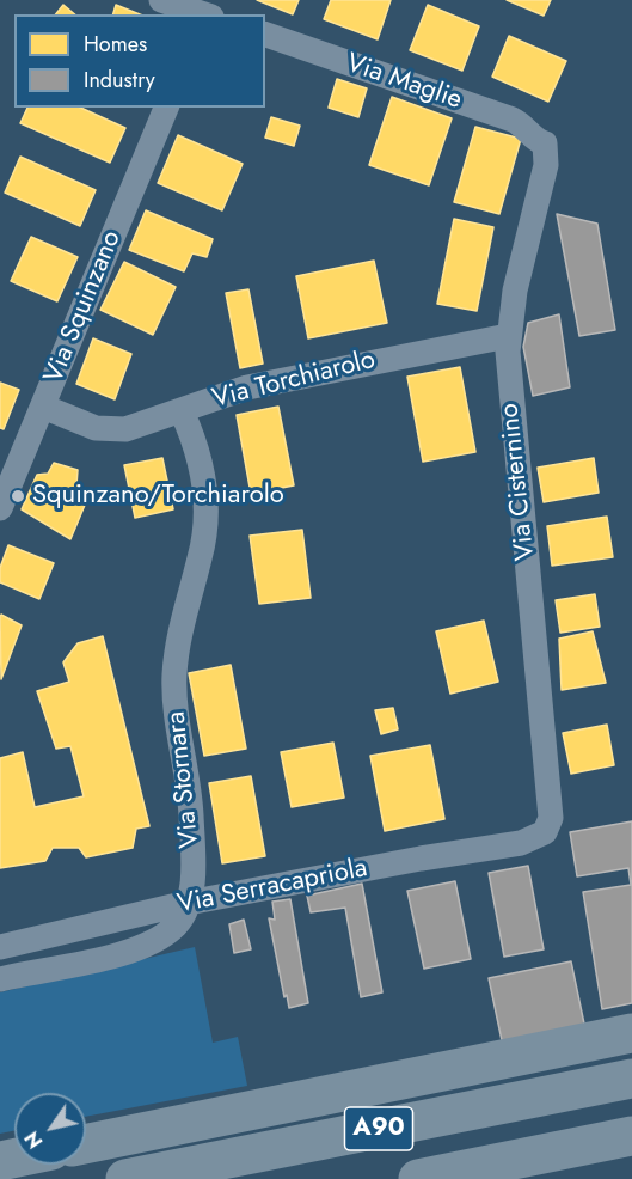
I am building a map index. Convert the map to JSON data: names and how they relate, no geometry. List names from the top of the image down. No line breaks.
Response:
{"streets":{"highway":["A90"],"street":["Via Maglie","Via Squinzano","Via Torchiarolo","Via Cisternino","Via Stornara","Via Serracapriola"]},"crossings":[["Via Maglie","Via Cisternino"],["Via Squinzano","Via Torchiarolo"],["Via Torchiarolo","Via Cisternino"],["Via Torchiarolo","Via Stornara"],["Via Cisternino","Via Serracapriola"],["Via Stornara","Via Serracapriola"]],"places":["Squinzano/Torchiarolo"],"legend":["Homes","Industry"],"north":"bottom left"}
